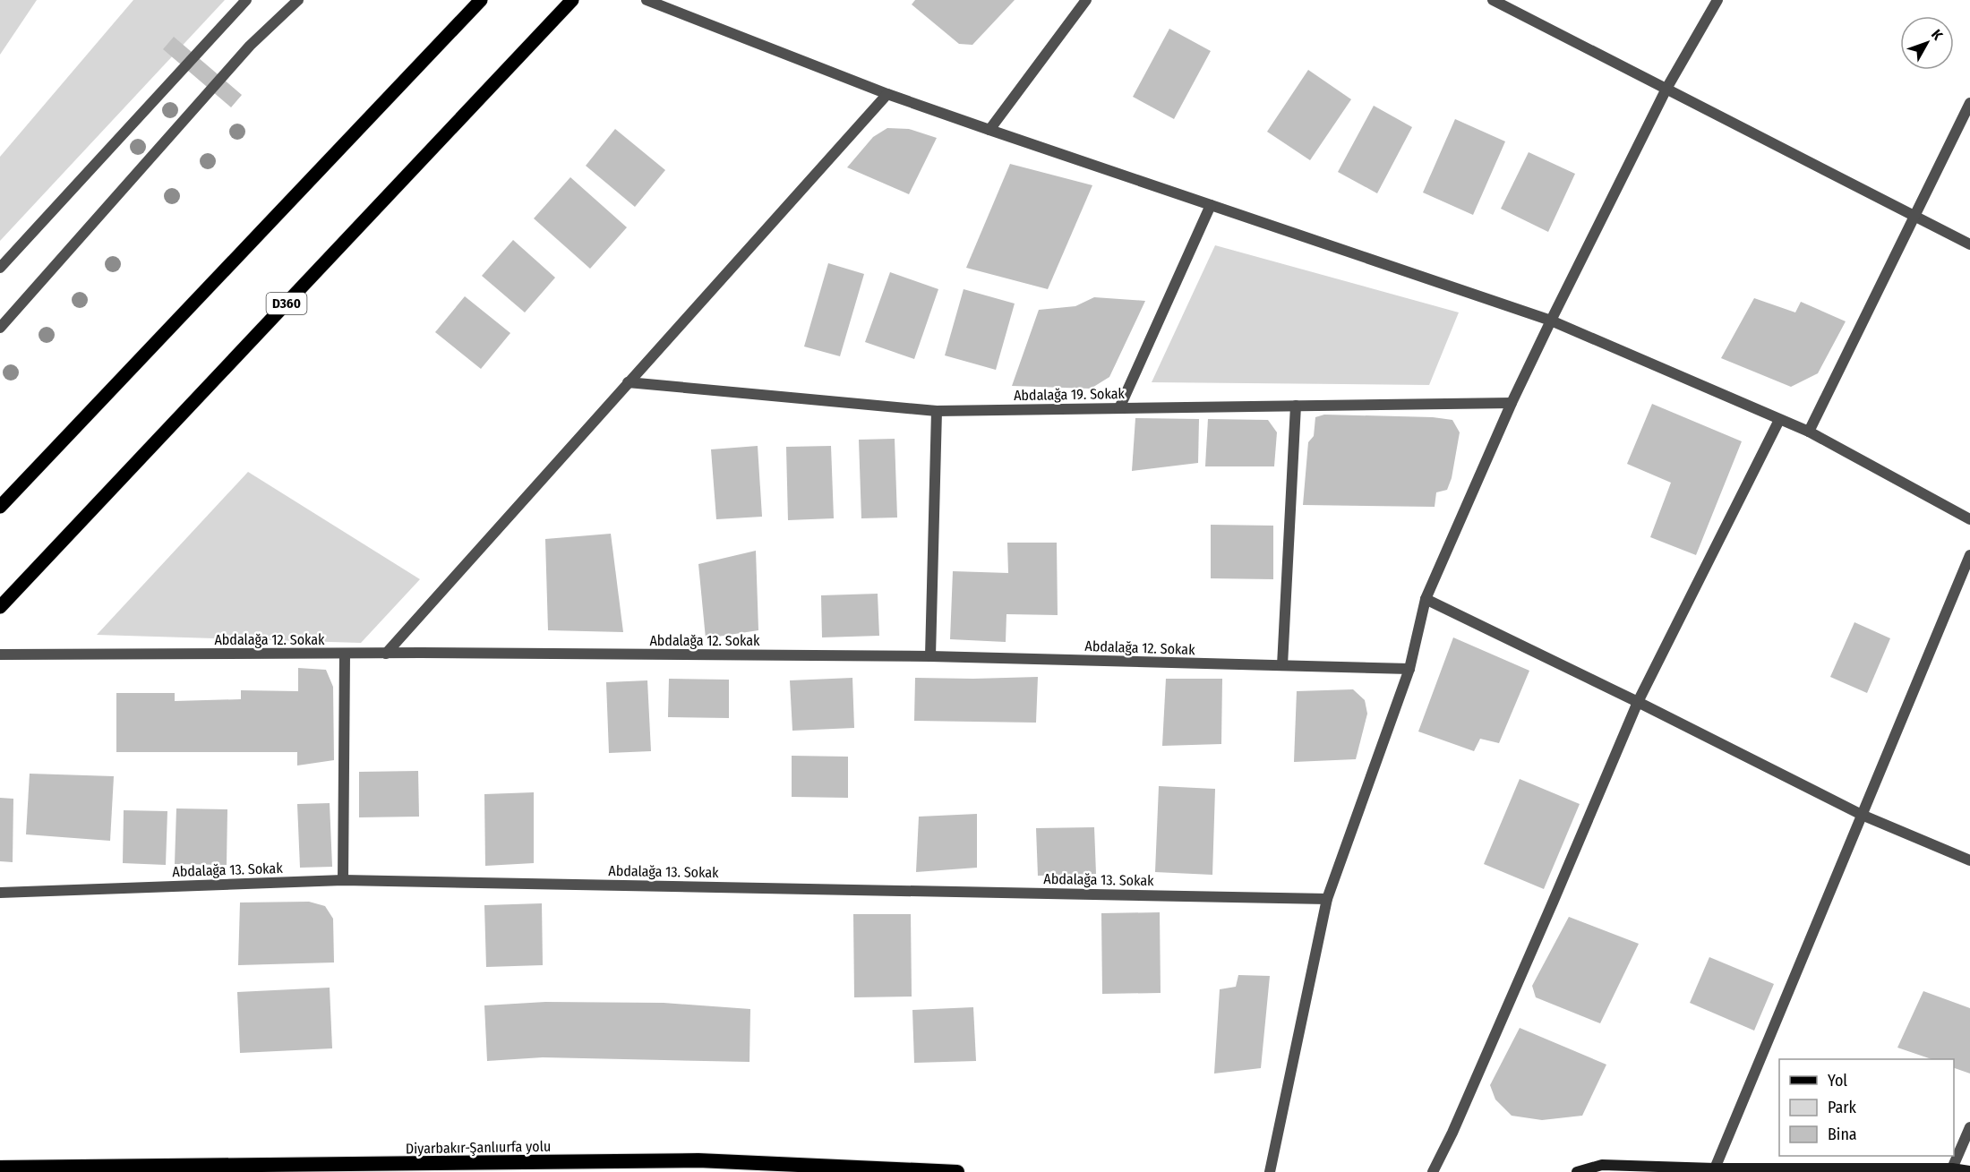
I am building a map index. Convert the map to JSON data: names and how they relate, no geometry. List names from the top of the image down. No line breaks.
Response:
{"streets":{"highway":["Diyarbakır-Şanlıurfa yolu"],"main road":["D360"],"street":["Abdalağa 19. Sokak","Abdalağa 12. Sokak","Abdalağa 13. Sokak"]},"legend":["Yol","Park","Bina"],"north":"top right"}
